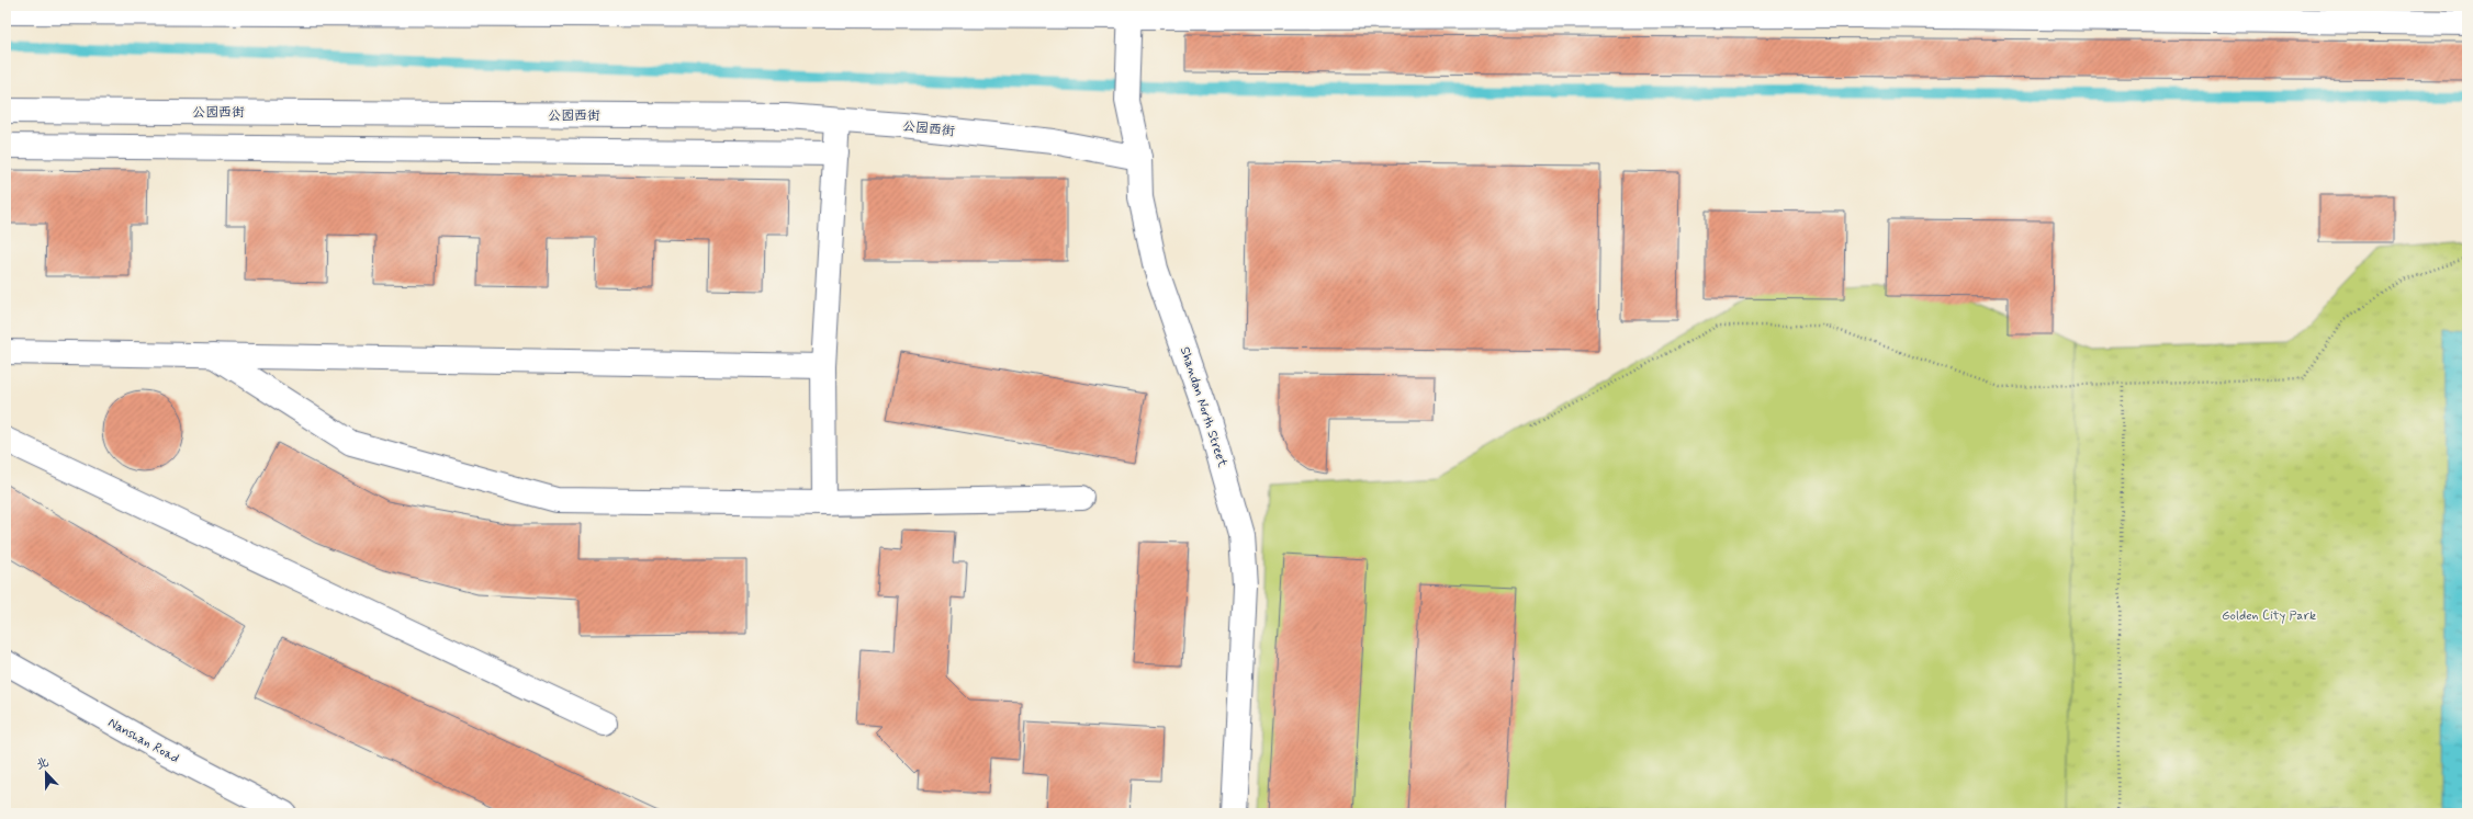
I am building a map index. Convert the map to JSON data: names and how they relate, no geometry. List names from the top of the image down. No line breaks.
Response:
{"streets":{"street":["公园西街","Shandan North Street","Nanshan Road"]},"crossings":[["公园西街","Shandan North Street"]],"parks":["Golden City Park"],"north":"top"}
